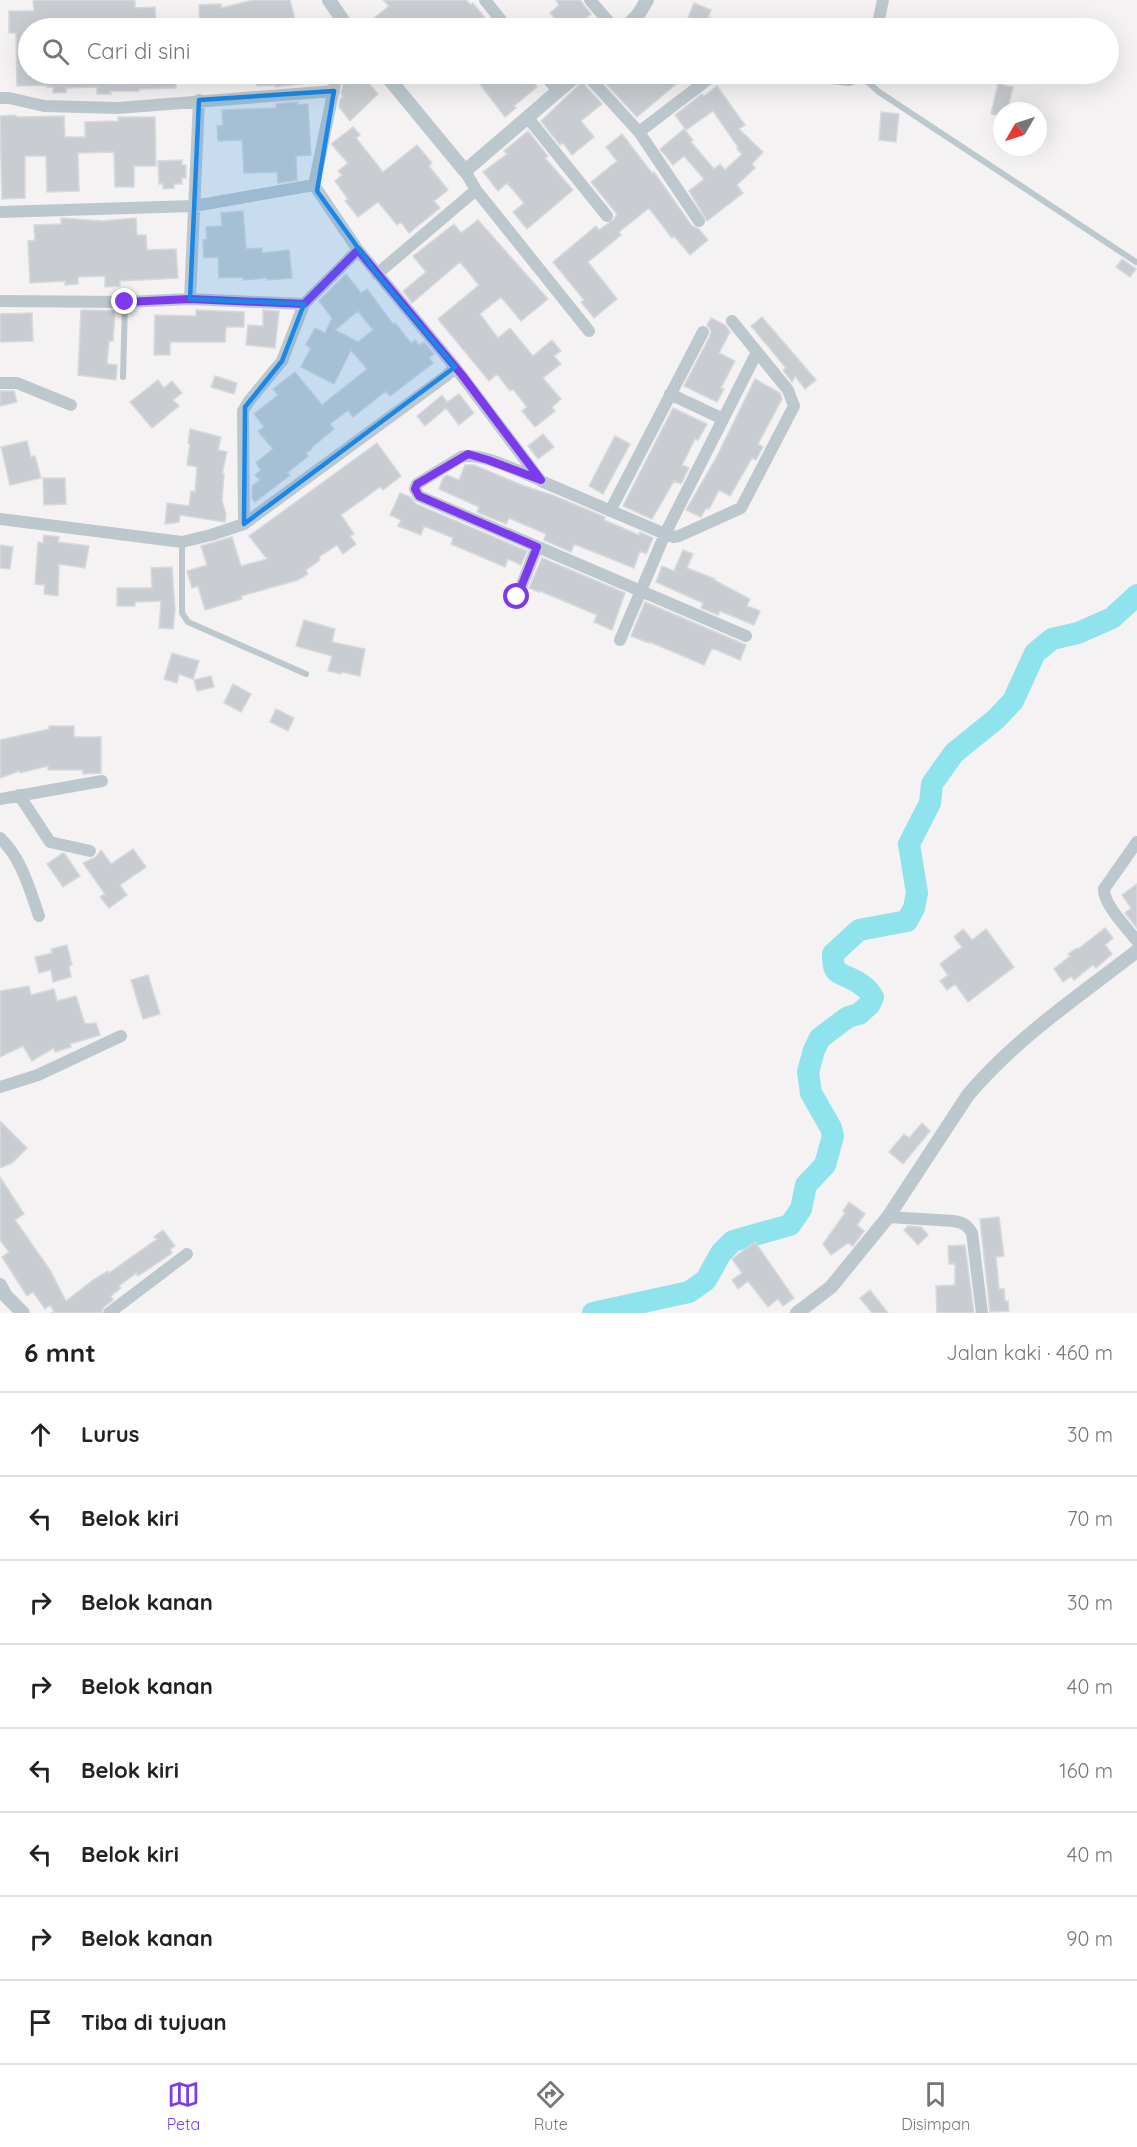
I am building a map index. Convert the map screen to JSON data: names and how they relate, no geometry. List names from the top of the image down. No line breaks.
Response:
{"north":"bottom left","page":{"search":"Cari di sini","heading":["6 mnt","Jalan kaki · 460 m"],"list":[["Lurus","30 m"],["Belok kiri","70 m"],["Belok kanan","30 m"],["Belok kanan","40 m"],["Belok kiri","160 m"],["Belok kiri","40 m"],["Belok kanan","90 m"],"Tiba di tujuan"],"nav":["Peta","Rute","Disimpan"]}}
